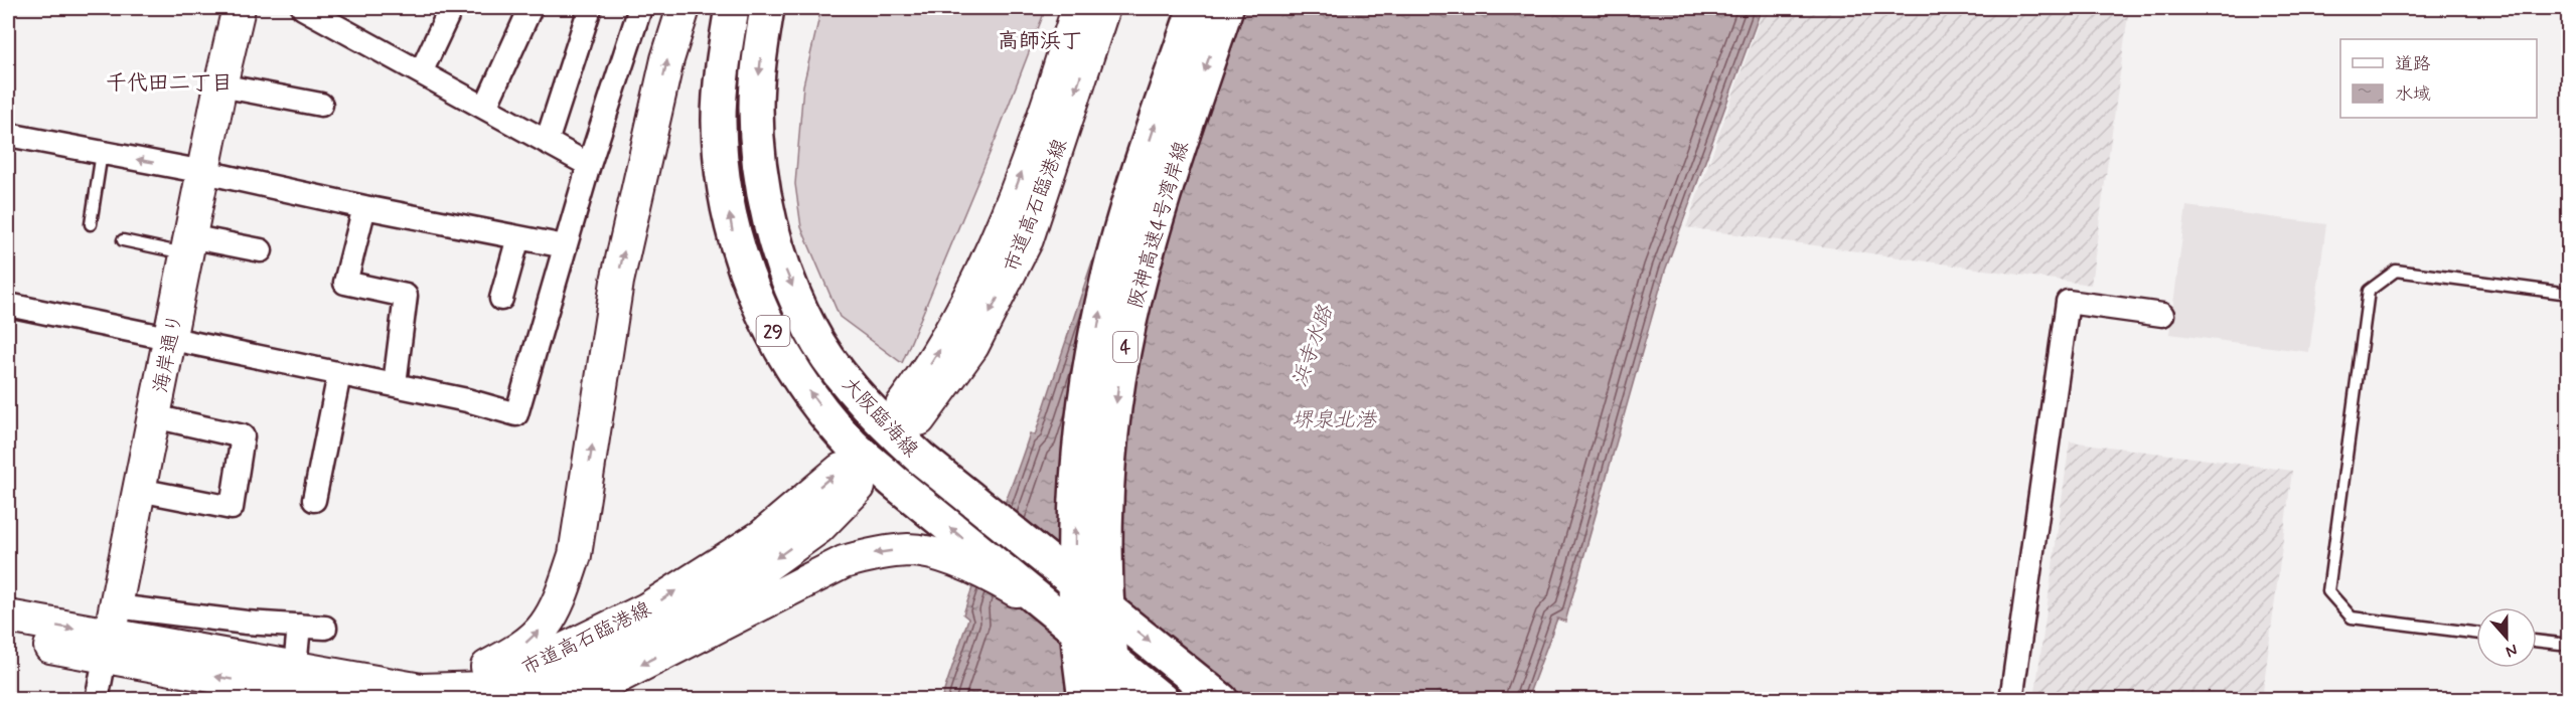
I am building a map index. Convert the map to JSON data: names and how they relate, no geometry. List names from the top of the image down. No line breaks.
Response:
{"streets":{"main road":["阪神高速4号湾岸線","29","4","大阪臨海線"],"street":["市道高石臨港線","海岸通り"]},"crossings":[["市道高石臨港線","海岸通り"]],"districts":["高師浜丁","千代田二丁目"],"water":["浜寺水路","堺泉北港"],"legend":["道路","水域"],"north":"bottom"}
